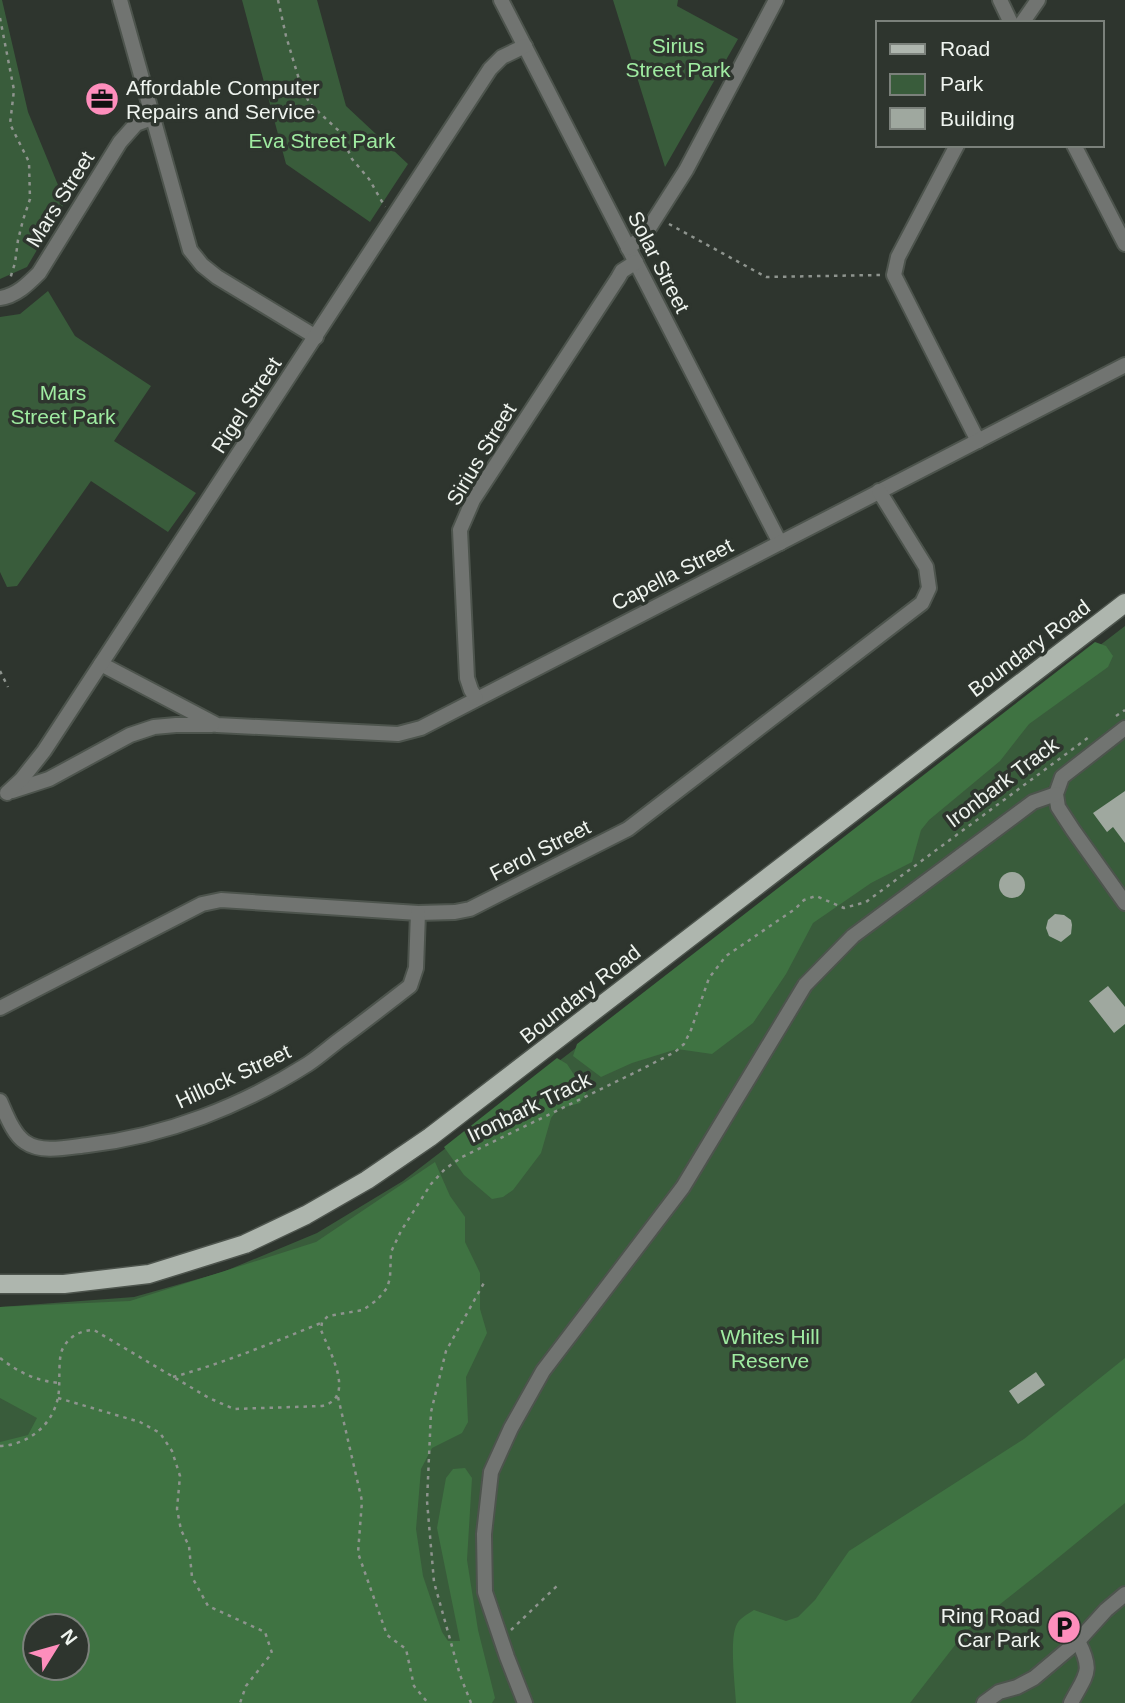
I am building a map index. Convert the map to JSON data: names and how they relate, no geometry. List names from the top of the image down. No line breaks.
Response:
{"streets":{"main road":["Boundary Road"],"street":["Mars Street","Solar Street","Rigel Street","Sirius Street","Capella Street","Ferol Street","Hillock Street"],"path":["Ironbark Track"]},"crossings":[["Solar Street","Rigel Street"],["Solar Street","Sirius Street"],["Solar Street","Capella Street"],["Rigel Street","Capella Street"],["Sirius Street","Capella Street"],["Capella Street","Ferol Street"],["Ferol Street","Hillock Street"]],"parks":["Sirius Street Park","Eva Street Park","Mars Street Park","Whites Hill Reserve"],"places":{"office":["Affordable Computer Repairs and Service"],"parking":["Ring Road Car Park"]},"legend":["Road","Park","Building"],"north":"top right"}
